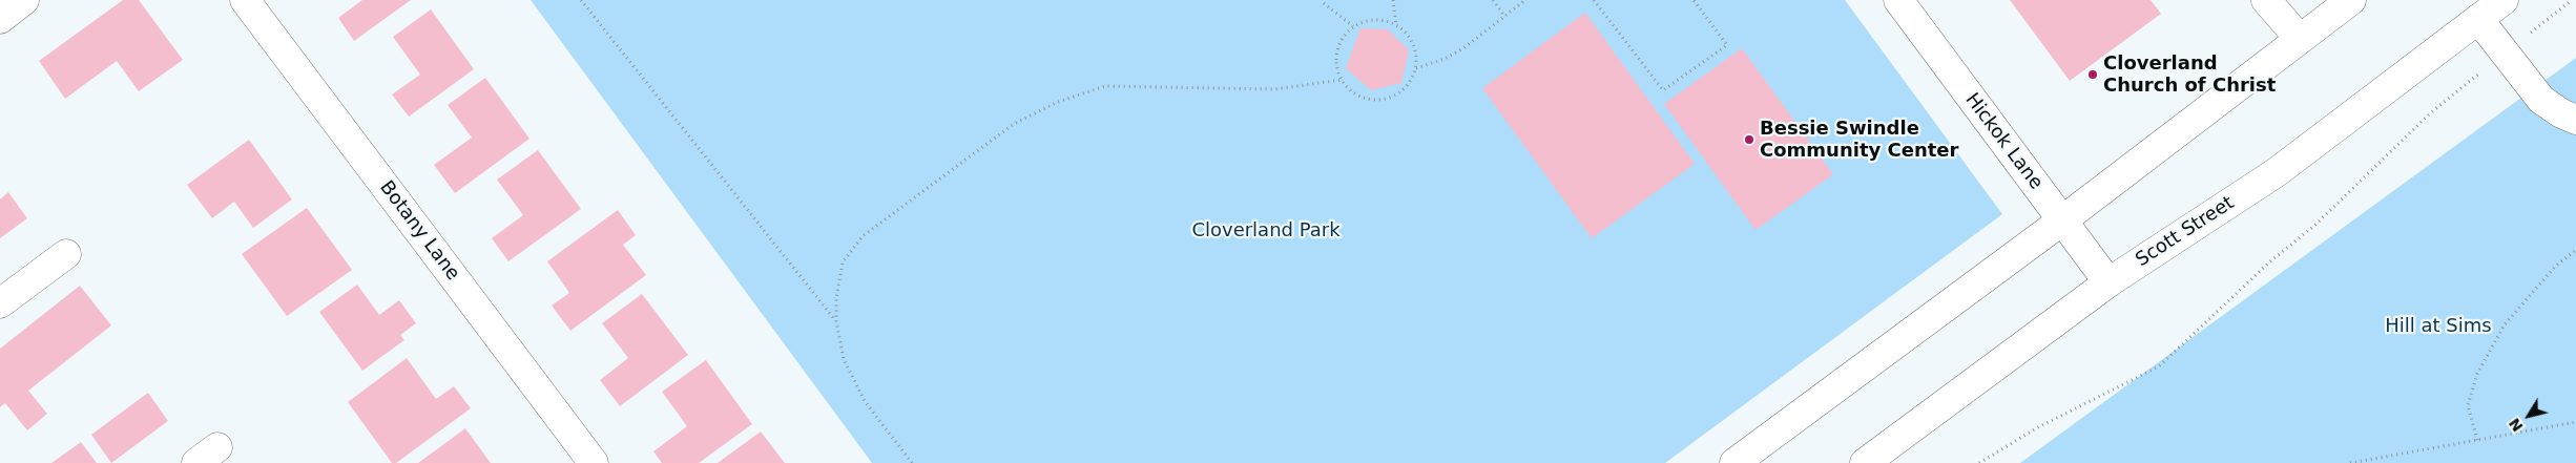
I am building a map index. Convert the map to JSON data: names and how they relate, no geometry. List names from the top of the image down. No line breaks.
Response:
{"streets":{"main road":["Hickok Lane","Botany Lane","Scott Street"]},"crossings":[["Hickok Lane","Scott Street"]],"parks":["Cloverland Park","Hill at Sims"],"places":["Cloverland Church of Christ","Bessie Swindle Community Center"],"north":"bottom left"}
